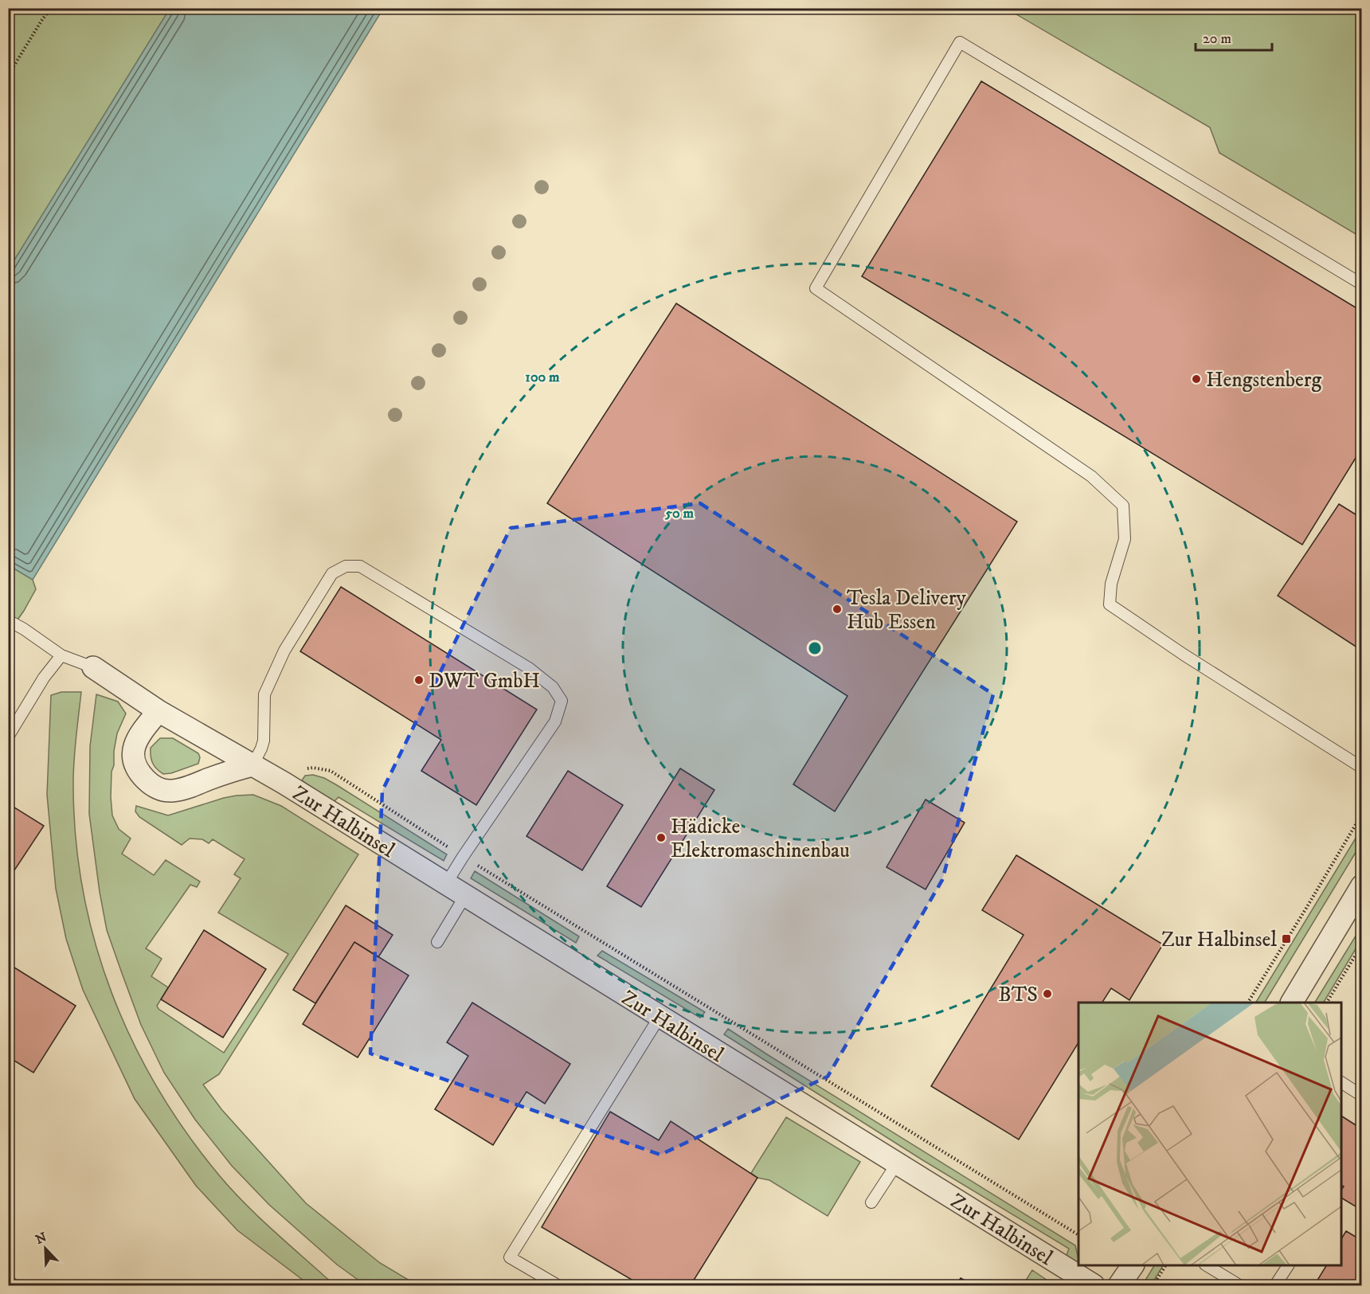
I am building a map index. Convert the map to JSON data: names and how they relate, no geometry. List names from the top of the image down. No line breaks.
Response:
{"streets":{"street":["Zur Halbinsel"]},"places":{"other":["Hengstenberg","Tesla Delivery Hub Essen","DWT GmbH","Hädicke Elektromaschinenbau","BTS"],"transit":["Zur Halbinsel"]},"scale_bar":"20 m","north":"top left","rings":["100 m","50 m"]}
